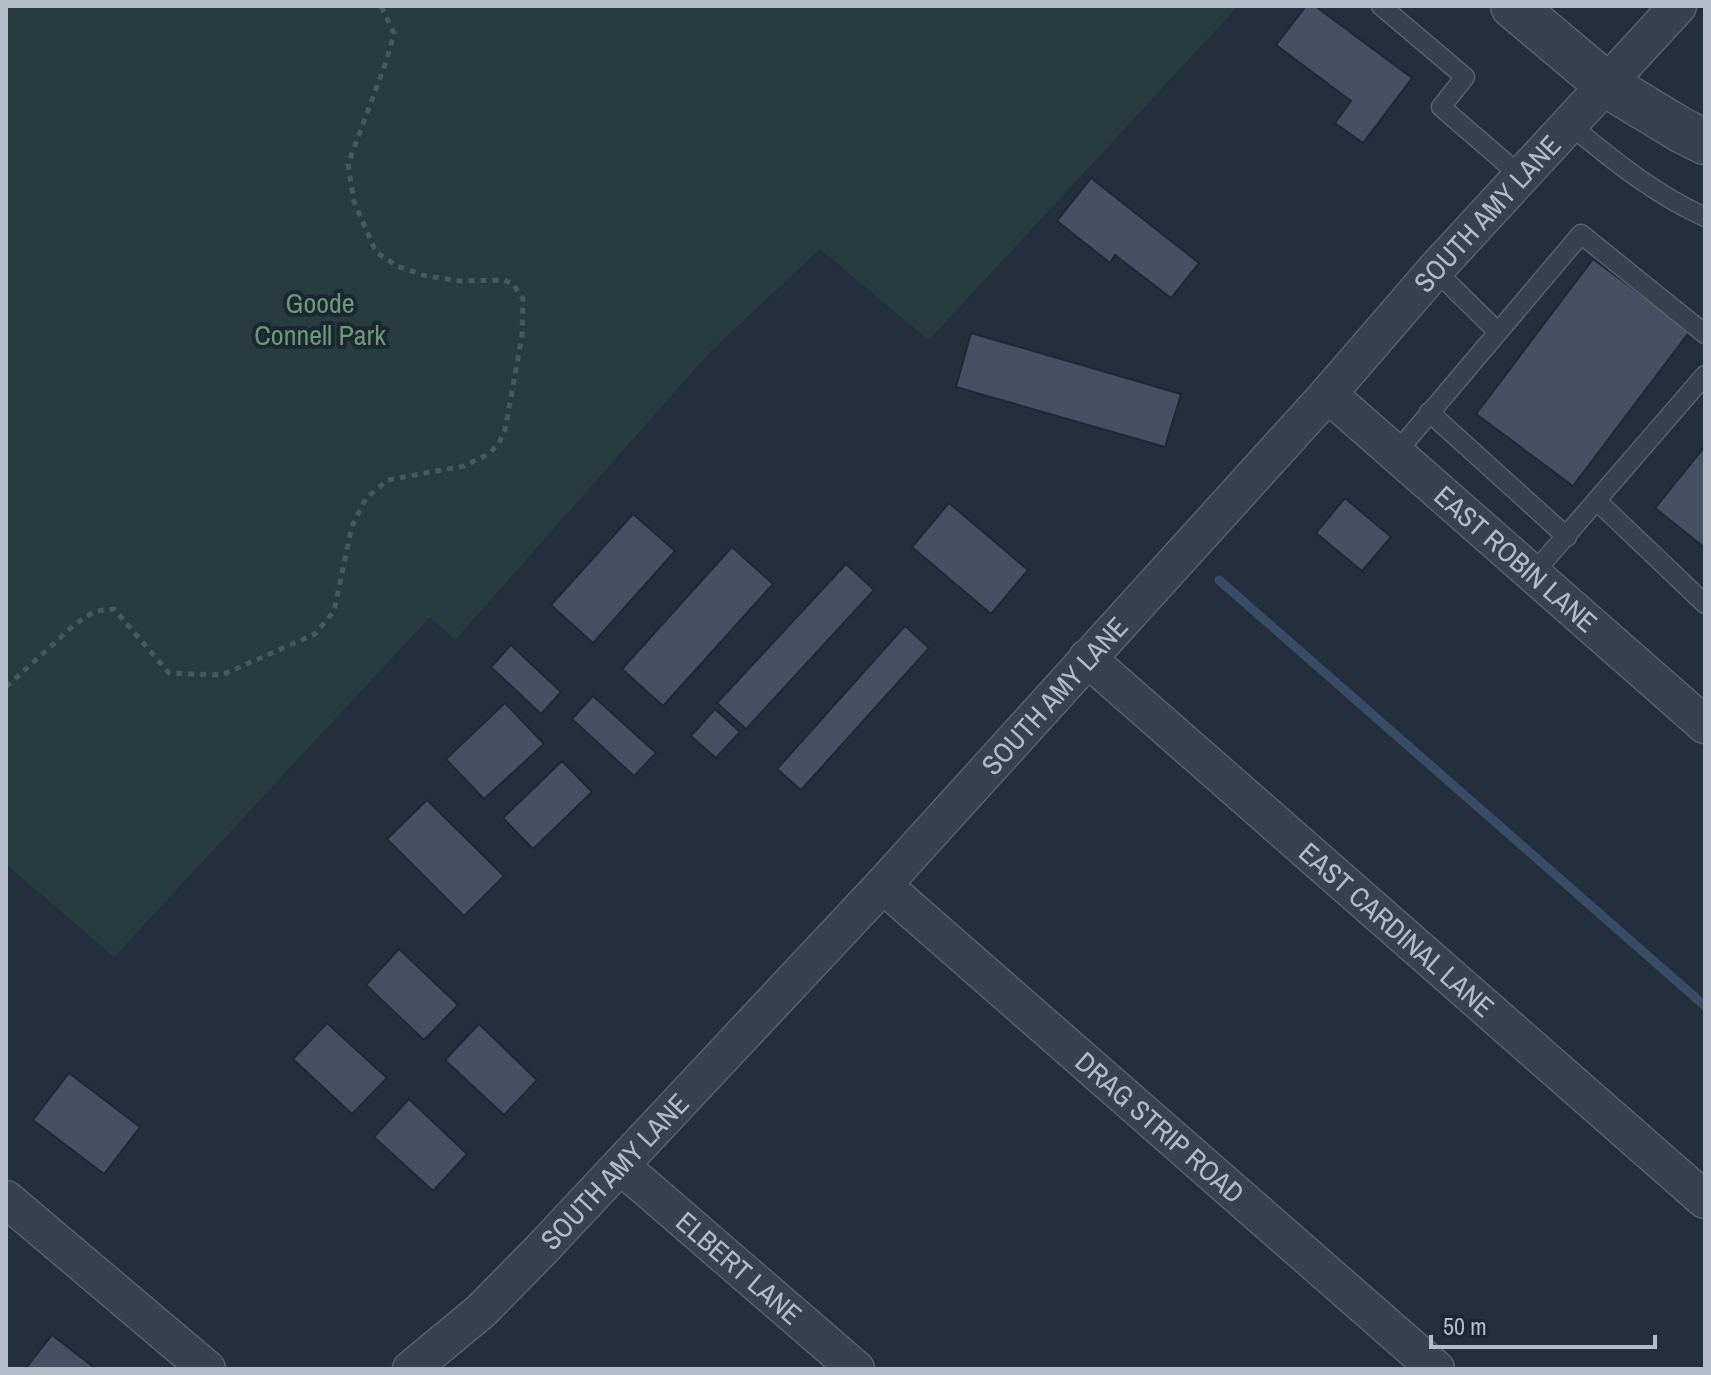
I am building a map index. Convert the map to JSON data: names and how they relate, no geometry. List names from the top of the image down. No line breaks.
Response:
{"streets":{"street":["SOUTH AMY LANE","EAST ROBIN LANE","EAST CARDINAL LANE","DRAG STRIP ROAD","ELBERT LANE"]},"crossings":[["SOUTH AMY LANE","EAST ROBIN LANE"],["SOUTH AMY LANE","EAST CARDINAL LANE"],["SOUTH AMY LANE","DRAG STRIP ROAD"],["SOUTH AMY LANE","ELBERT LANE"]],"parks":["Goode Connell Park"],"scale_bar":"50 m"}
